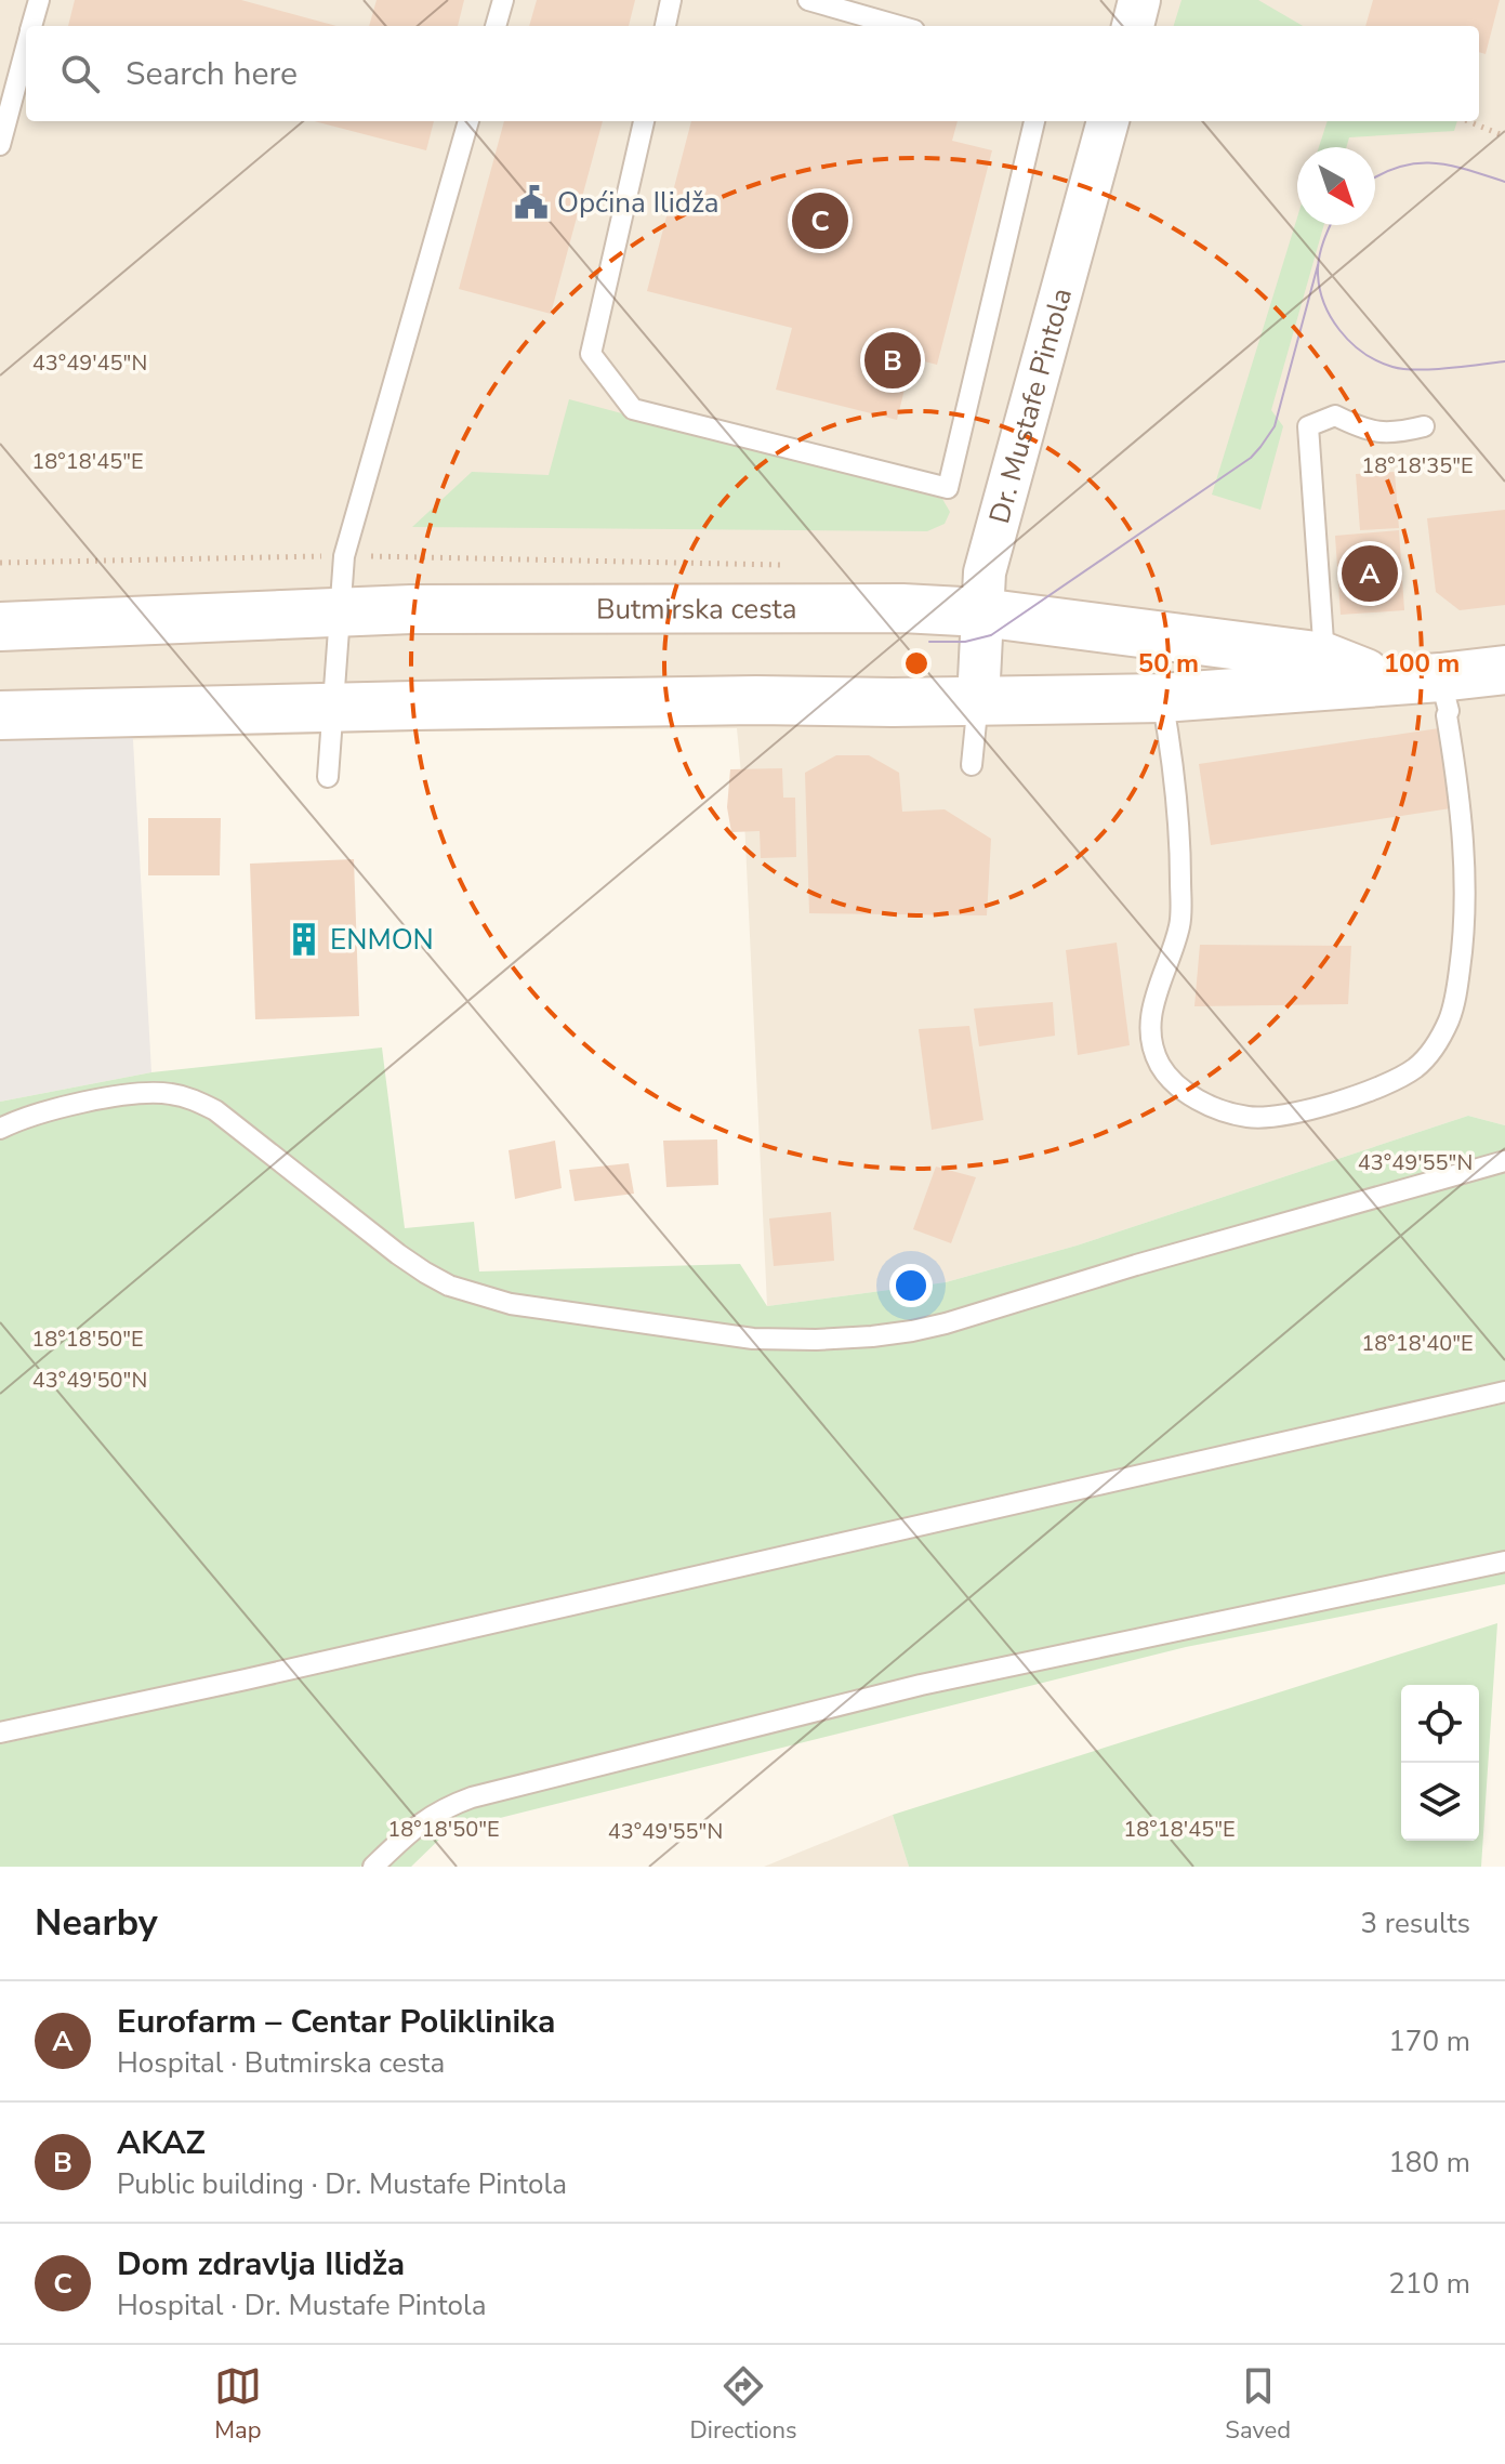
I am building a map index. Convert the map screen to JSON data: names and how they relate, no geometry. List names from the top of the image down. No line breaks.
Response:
{"streets":{"main road":["Butmirska cesta"],"street":["Dr. Mustafe Pintola"]},"crossings":[["Dr. Mustafe Pintola","Butmirska cesta"]],"places":{"public building":["Općina Ilidža"],"building":["ENMON"]},"north":"bottom right","page":{"search":"Search here","pins":["C","B","A"],"heading":["Nearby","3 results"],"list":[{"mark":"A","name":"Eurofarm – Centar Poliklinika","note":"Hospital · Butmirska cesta","value":"170 m"},{"mark":"B","name":"AKAZ","note":"Public building · Dr. Mustafe Pintola","value":"180 m"},{"mark":"C","name":"Dom zdravlja Ilidža","note":"Hospital · Dr. Mustafe Pintola","value":"210 m"}],"nav":["Map","Directions","Saved"]},"coordinates":["43°49'45\"N","18°18'45\"E","18°18'35\"E","43°49'55\"N","18°18'50\"E","18°18'40\"E","43°49'50\"N"],"rings":["50 m","100 m"]}
